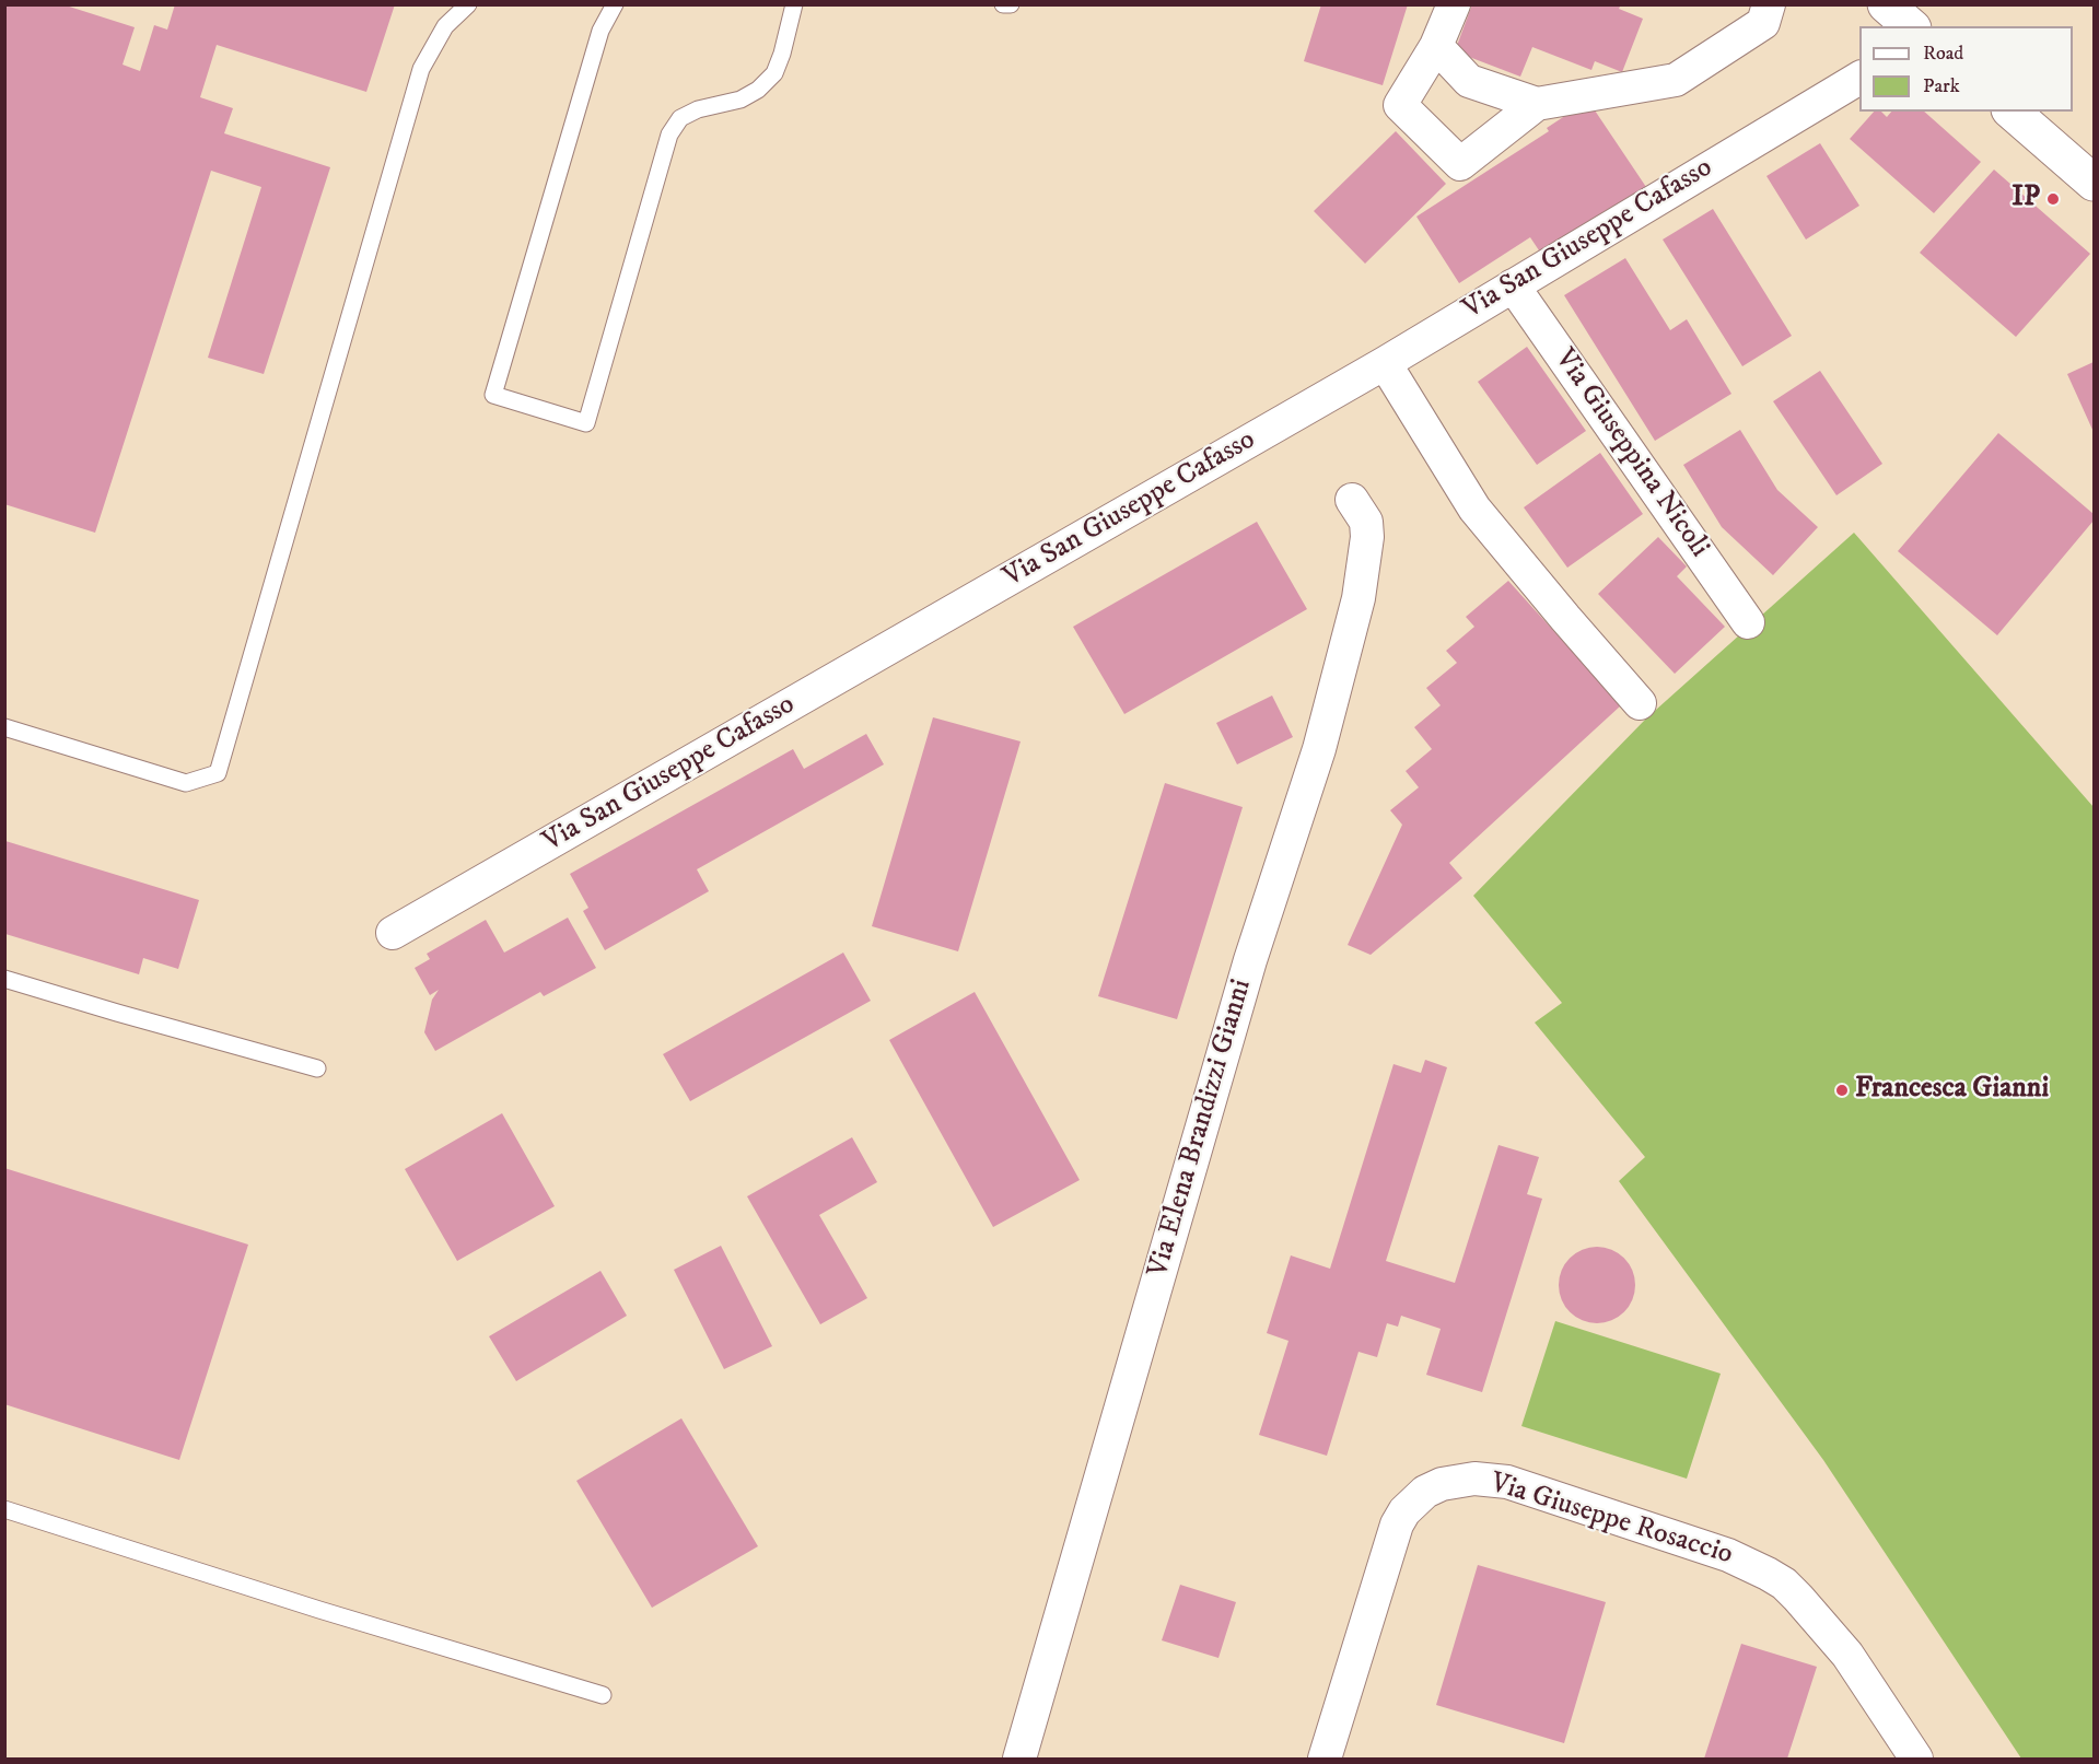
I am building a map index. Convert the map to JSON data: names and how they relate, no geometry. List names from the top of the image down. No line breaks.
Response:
{"streets":{"street":["Via San Giuseppe Cafasso","Via Giuseppina Nicoli","Via Elena Brandizzi Gianni","Via Giuseppe Rosaccio"]},"crossings":[["Via San Giuseppe Cafasso","Via Giuseppina Nicoli"]],"places":["IP","Francesca Gianni"],"legend":["Road","Park"]}
